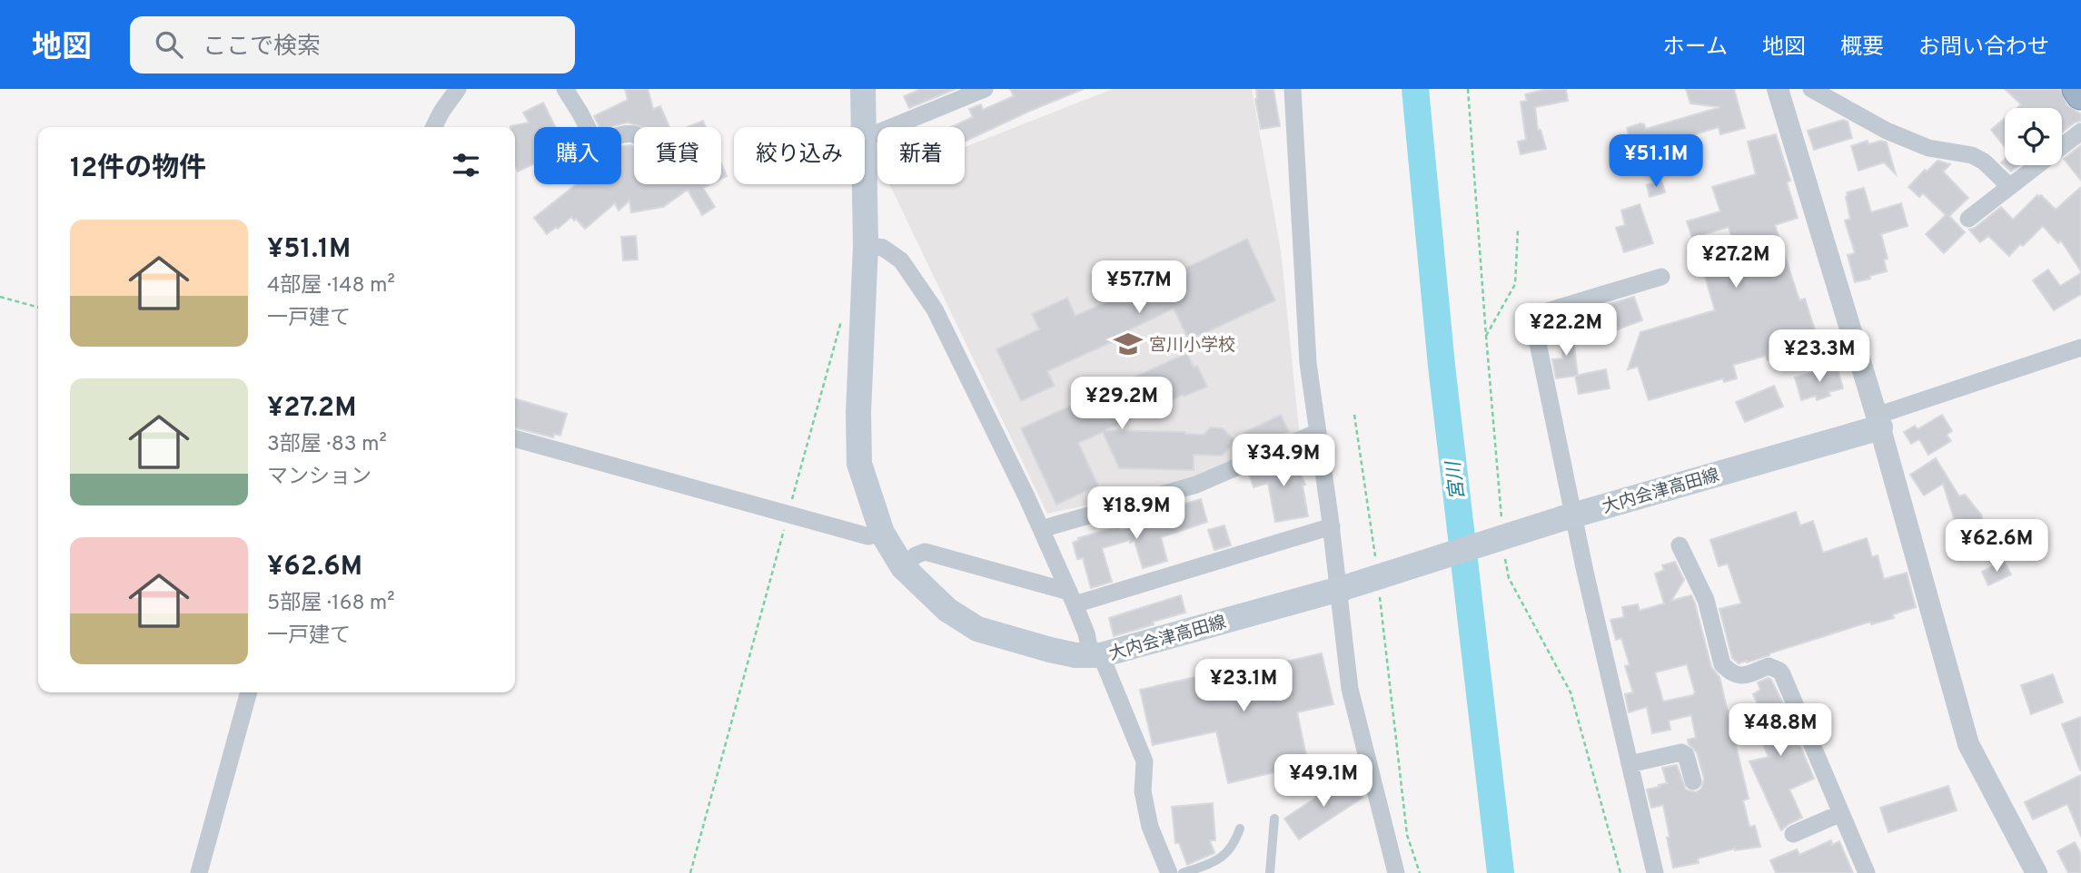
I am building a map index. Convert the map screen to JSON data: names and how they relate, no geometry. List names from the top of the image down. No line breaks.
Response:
{"streets":{"main road":["大内会津高田線"]},"water":["宮川"],"places":{"school or university":["宮川小学校"]},"page":{"header":"地図","search":"ここで検索","nav":["ホーム","地図","概要","お問い合わせ"],"chip":["購入","賃貸","絞り込み","新着"],"heading":"12件の物件","price":["¥51.1M","¥27.2M","¥57.7M","¥22.2M","¥23.3M","¥29.2M","¥34.9M","¥18.9M","¥62.6M","¥23.1M","¥48.8M","¥49.1M"],"list":[{"name":"¥51.1M","note":"4部屋 · 148 m² · 一戸建て"},{"name":"¥27.2M","note":"3部屋 · 83 m² · マンション"},{"name":"¥62.6M","note":"5部屋 · 168 m² · 一戸建て"}]}}
